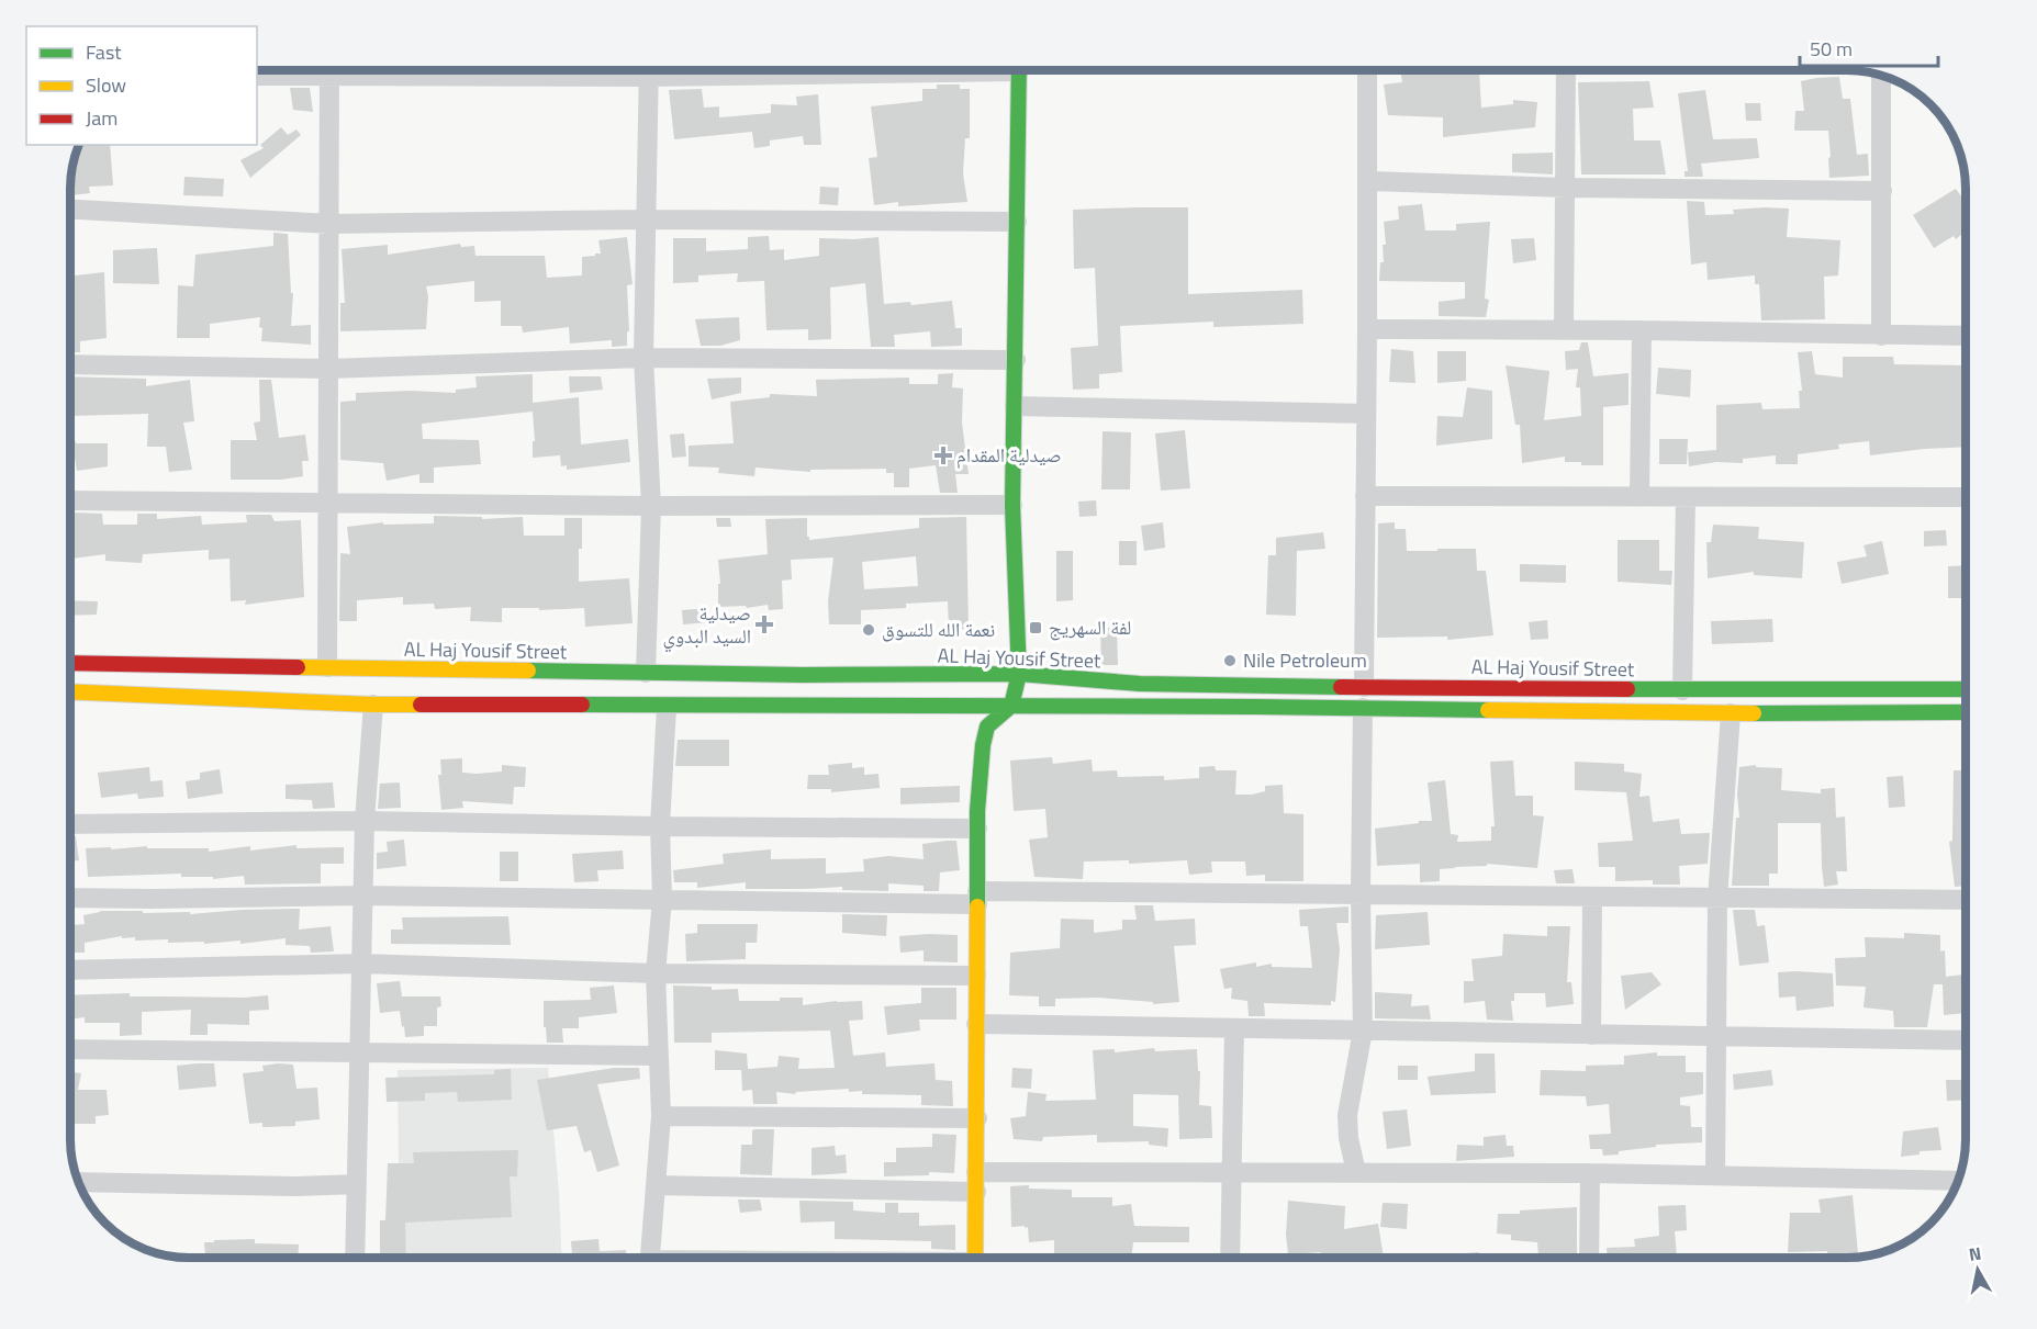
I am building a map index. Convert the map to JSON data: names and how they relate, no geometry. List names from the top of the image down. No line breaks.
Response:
{"streets":{"main road":["AL Haj Yousif Street"]},"places":{"health":["صيدلية المقدام","صيدلية السيد البدوي"],"transit":["لفة السهريج"],"other":["نعمة الله للتسوق","Nile Petroleum"]},"legend":["Fast","Slow","Jam"],"scale_bar":"50 m","north":"top"}
